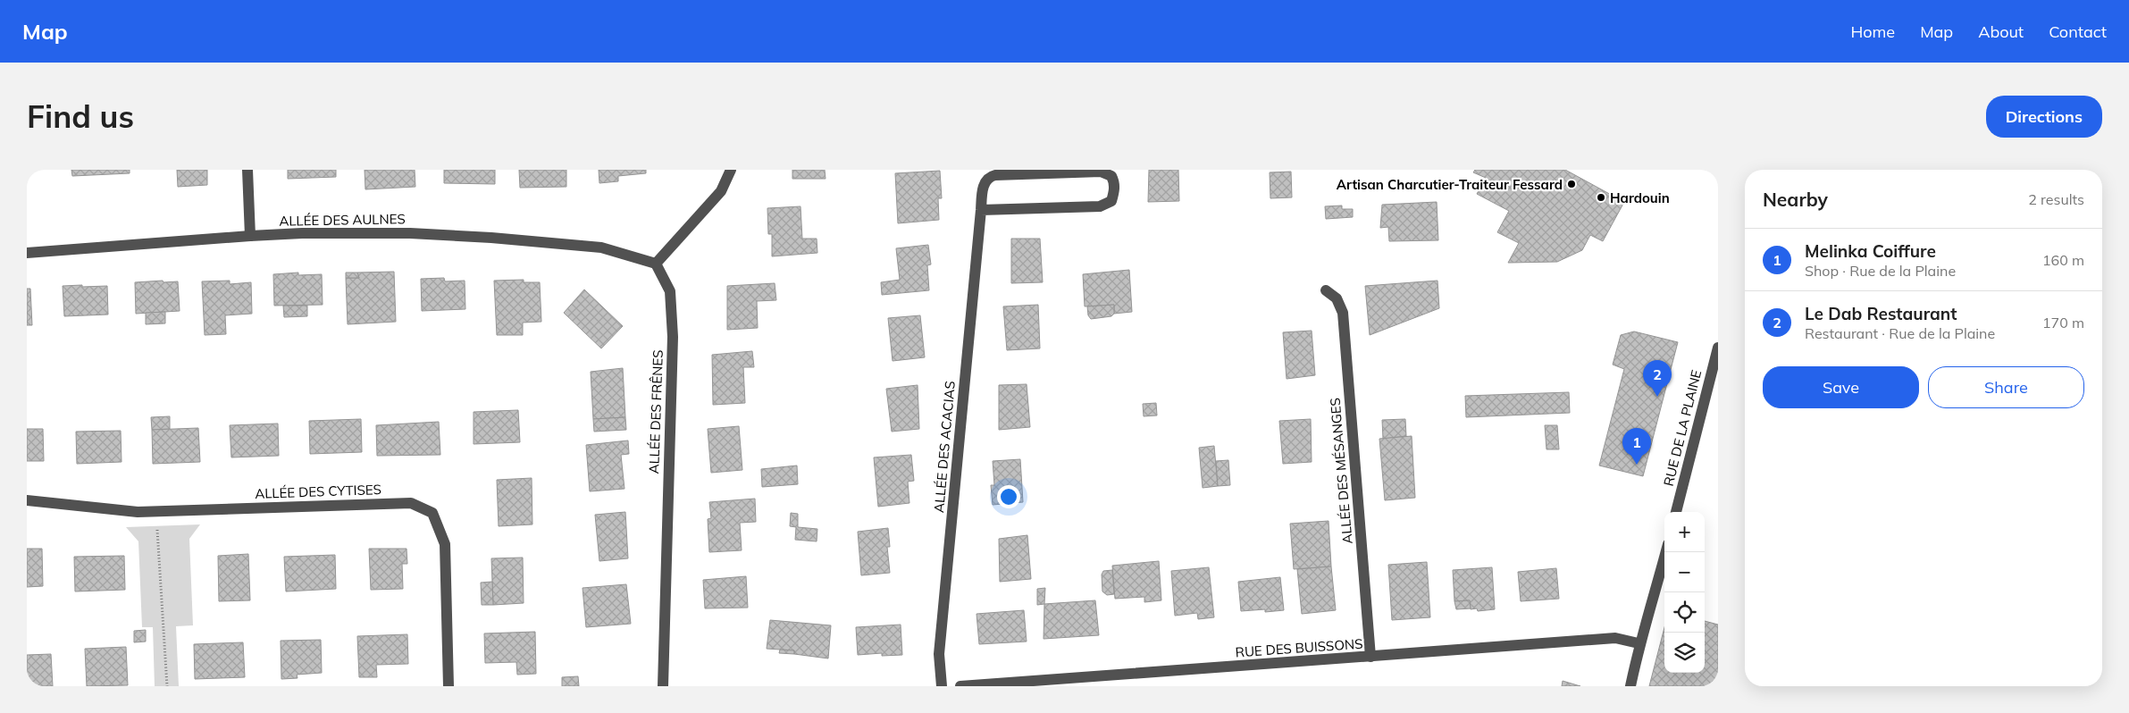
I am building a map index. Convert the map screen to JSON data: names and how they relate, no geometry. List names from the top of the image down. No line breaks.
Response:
{"streets":{"street":["ALLÉE DES AULNES","ALLÉE DES FRÊNES","RUE DE LA PLAINE","ALLÉE DES ACACIAS","ALLÉE DES MÉSANGES","ALLÉE DES CYTISES","RUE DES BUISSONS"]},"crossings":[["ALLÉE DES AULNES","ALLÉE DES FRÊNES"],["ALLÉE DES MÉSANGES","RUE DES BUISSONS"]],"places":["Artisan Charcutier-Traiteur Fessard","Hardouin"],"page":{"header":"Map","nav":["Home","Map","About","Contact"],"buttons":["Directions",["Save","Share"]],"title":"Find us","heading":["Nearby","2 results"],"list":[{"mark":"1","name":"Melinka Coiffure","note":"Shop · Rue de la Plaine","value":"160 m"},{"mark":"2","name":"Le Dab Restaurant","note":"Restaurant · Rue de la Plaine","value":"170 m"}],"pins":["2","1"],"map_buttons":["+","−"]}}
